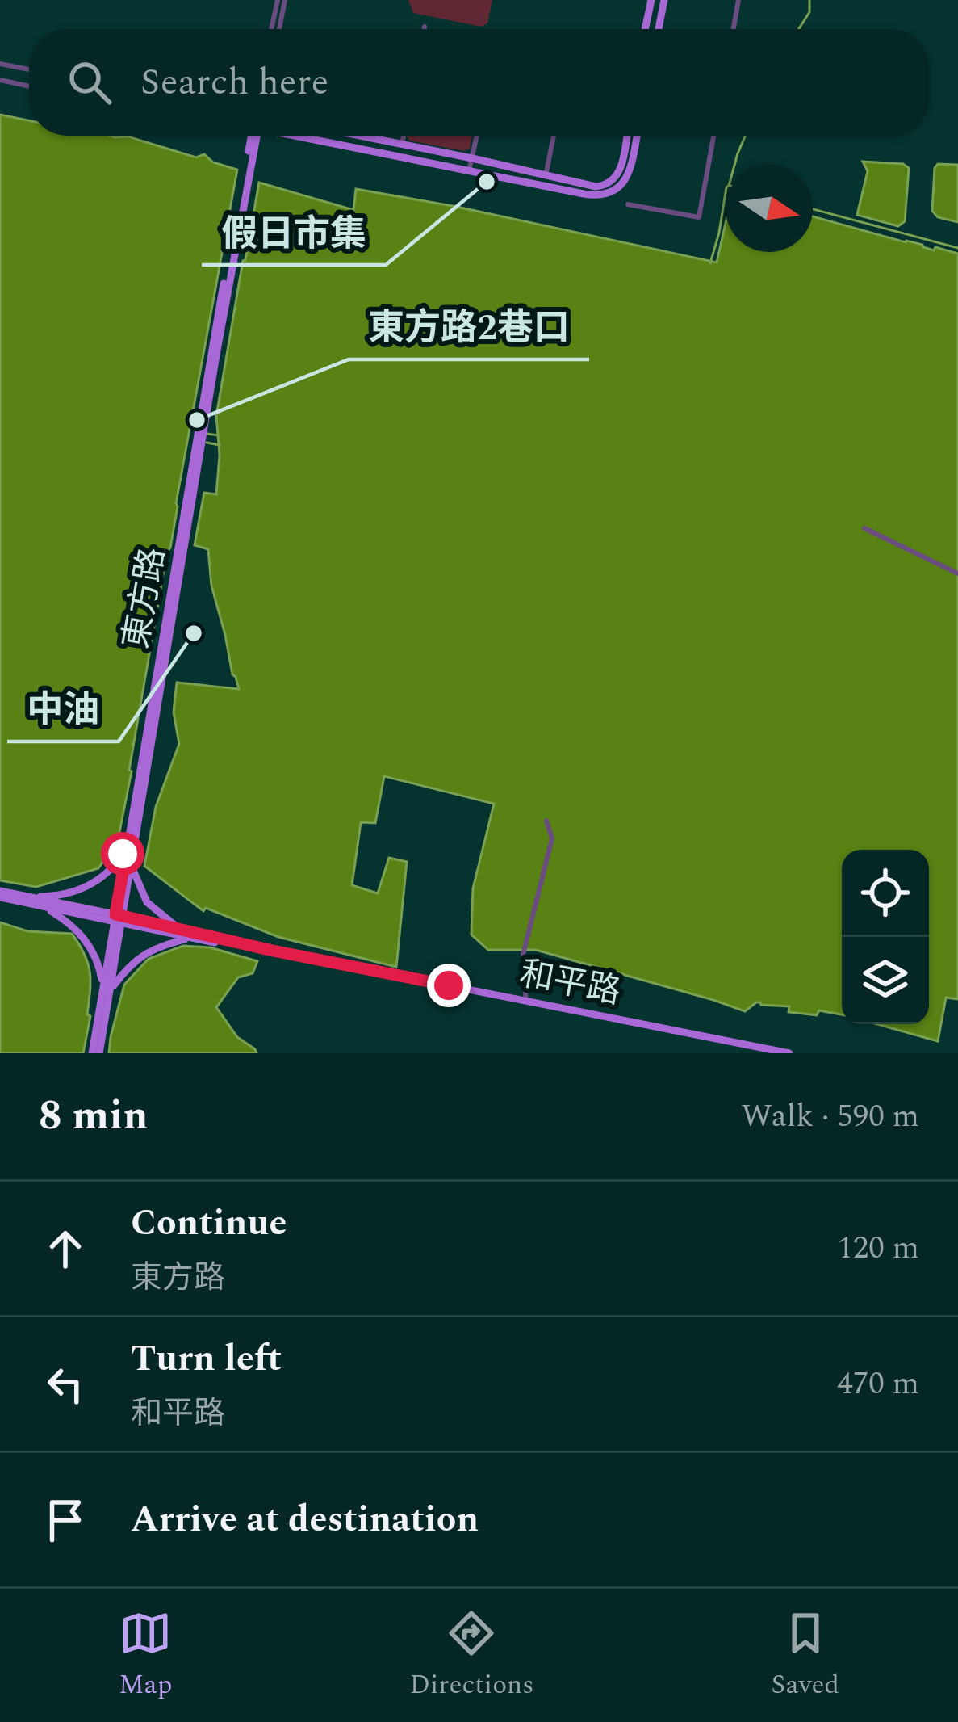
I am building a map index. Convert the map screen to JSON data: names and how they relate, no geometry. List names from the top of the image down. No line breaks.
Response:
{"streets":{"main road":["東方路","和平路"]},"crossings":[["東方路","和平路"]],"places":["假日市集","東方路2巷口","中油"],"north":"right","page":{"search":"Search here","heading":["8 min","Walk · 590 m"],"list":[["Continue","東方路","120 m"],["Turn left","和平路","470 m"],"Arrive at destination"],"nav":["Map","Directions","Saved"]}}
